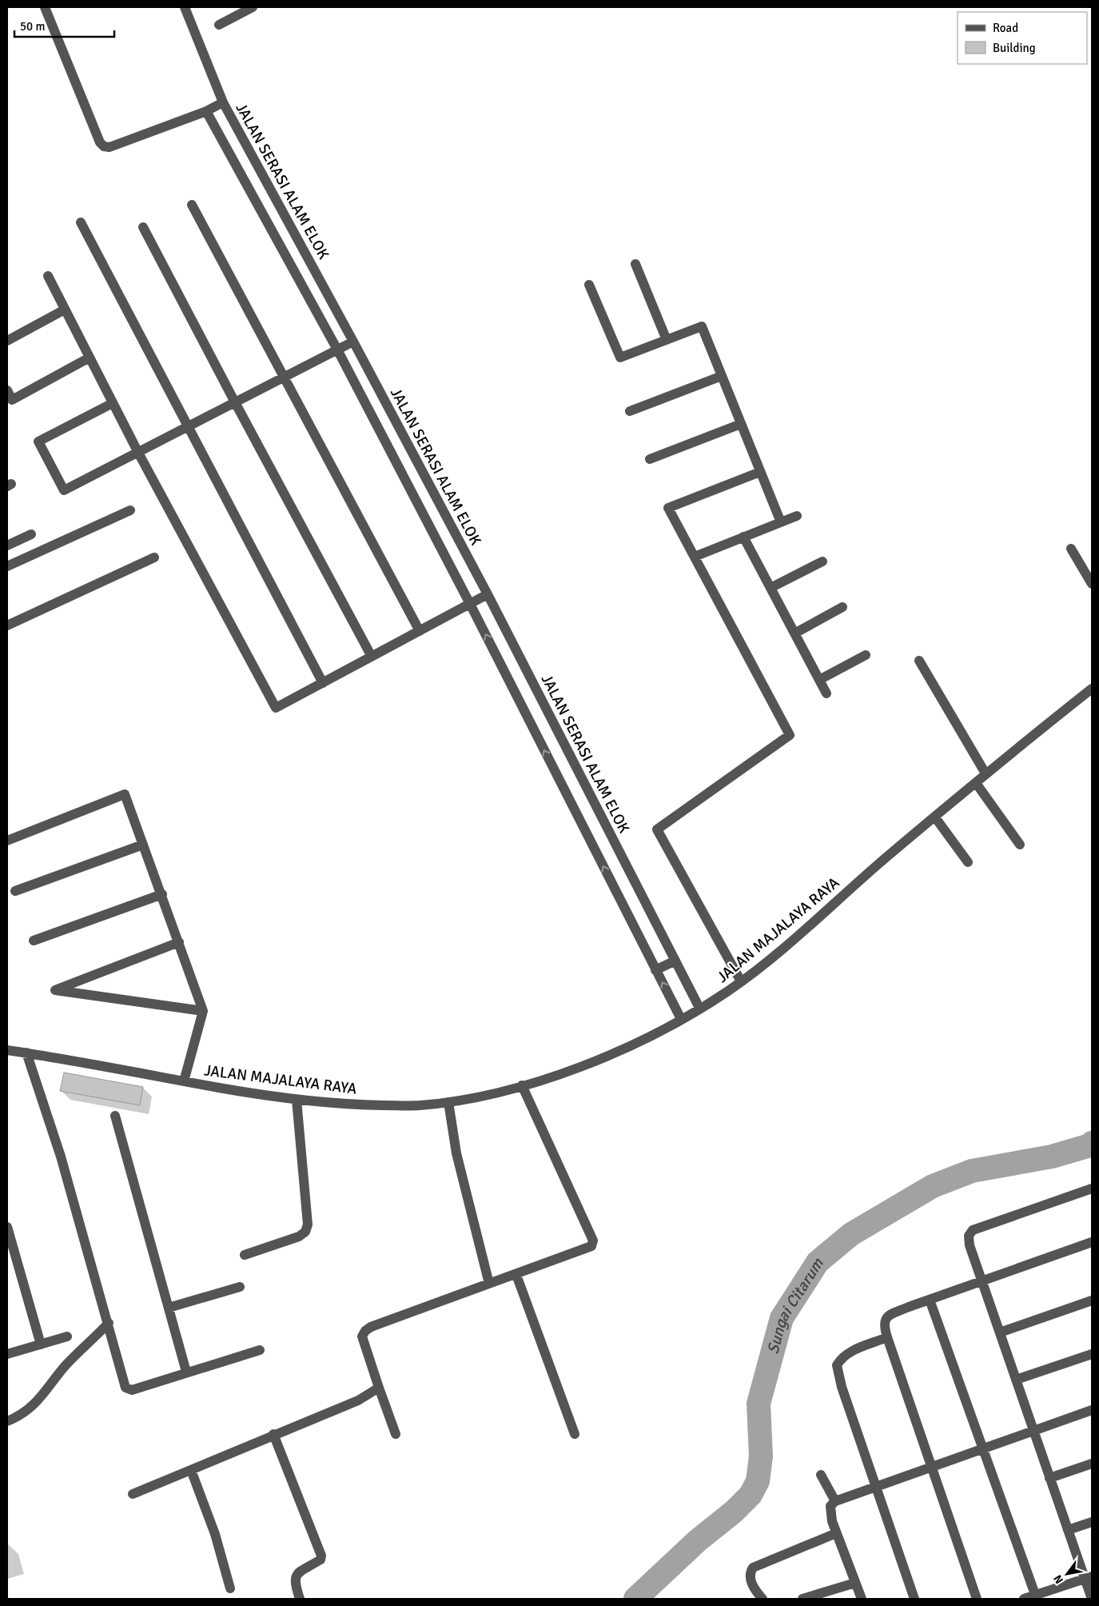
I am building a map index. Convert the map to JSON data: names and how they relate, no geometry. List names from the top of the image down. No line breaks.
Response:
{"streets":{"street":["JALAN SERASI ALAM ELOK","JALAN MAJALAYA RAYA"]},"crossings":[["JALAN SERASI ALAM ELOK","JALAN MAJALAYA RAYA"]],"water":["Sungai Citarum"],"legend":["Road","Building"],"scale_bar":"50 m","north":"bottom left"}
